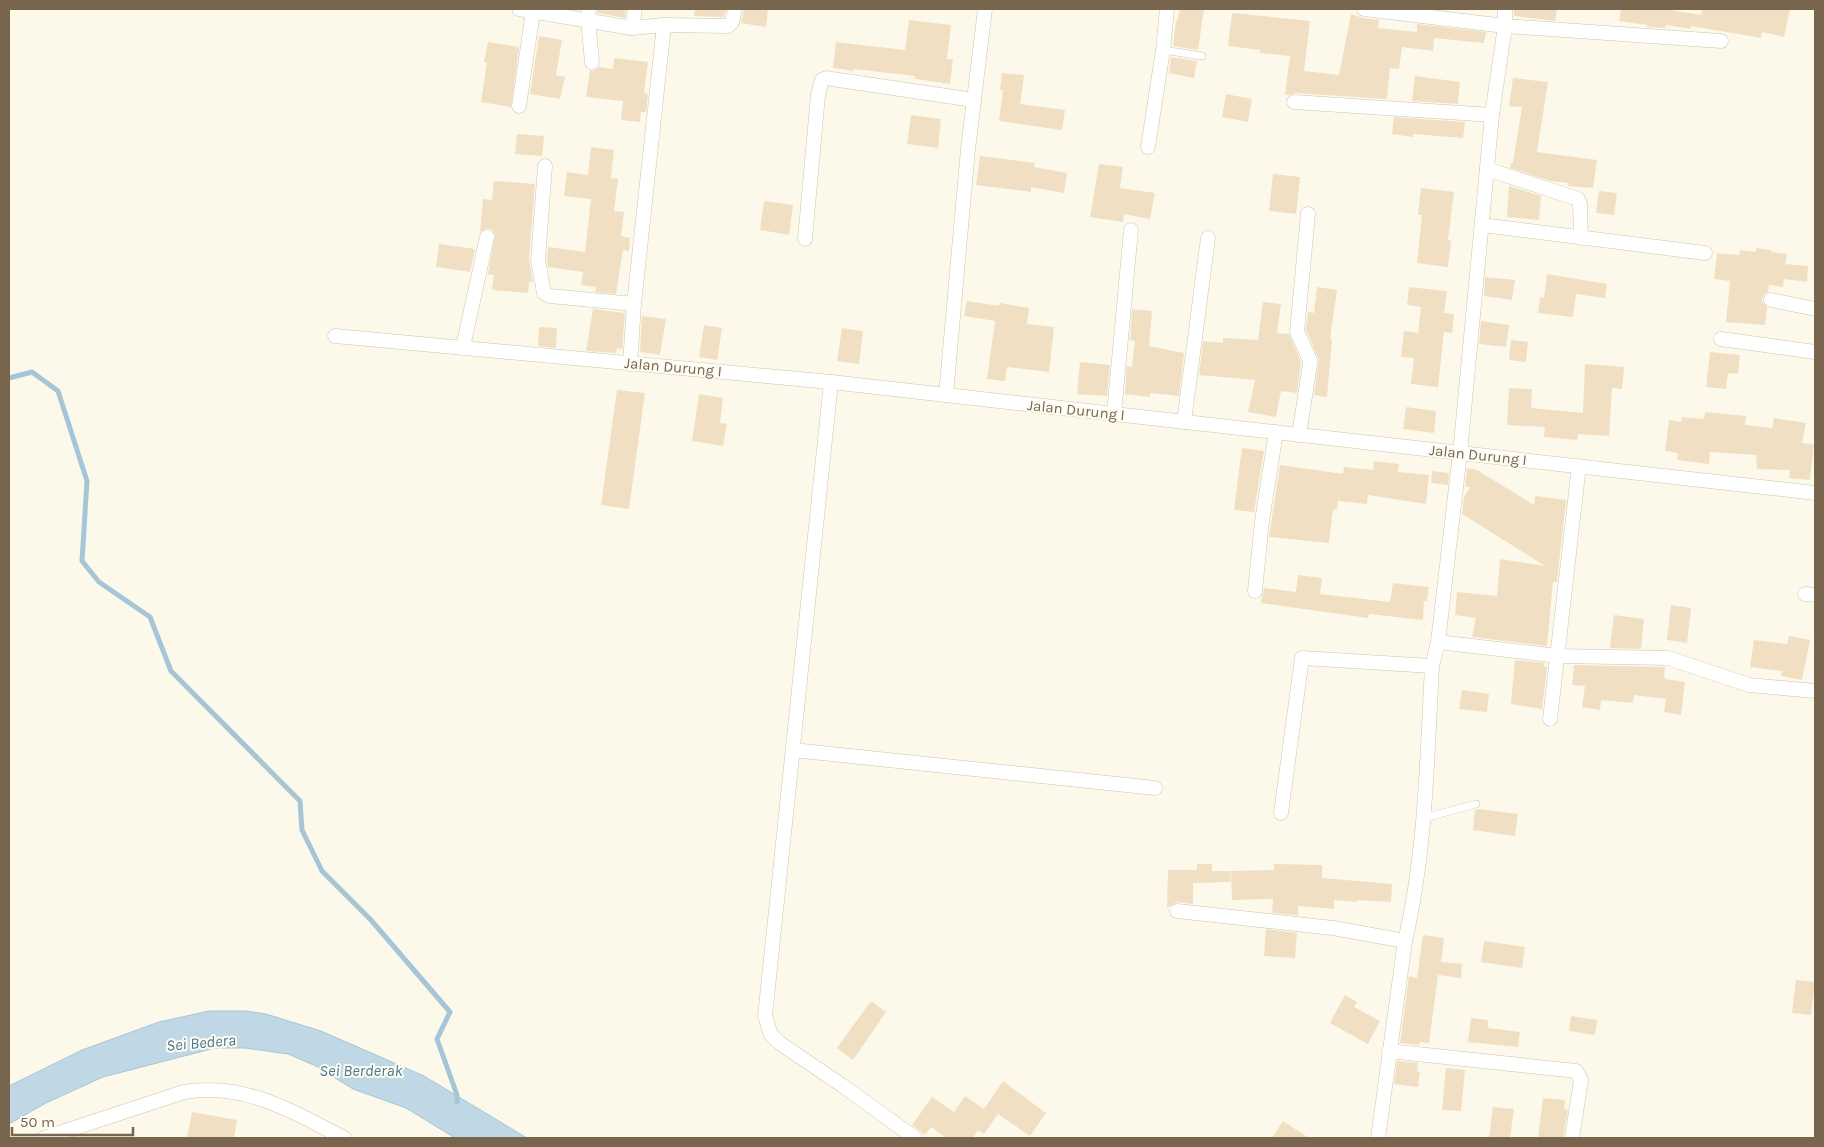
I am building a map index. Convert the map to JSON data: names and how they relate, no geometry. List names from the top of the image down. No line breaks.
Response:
{"streets":{"street":["Jalan Durung I"]},"water":["Sei Bedera","Sei Berderak"],"scale_bar":"50 m"}
